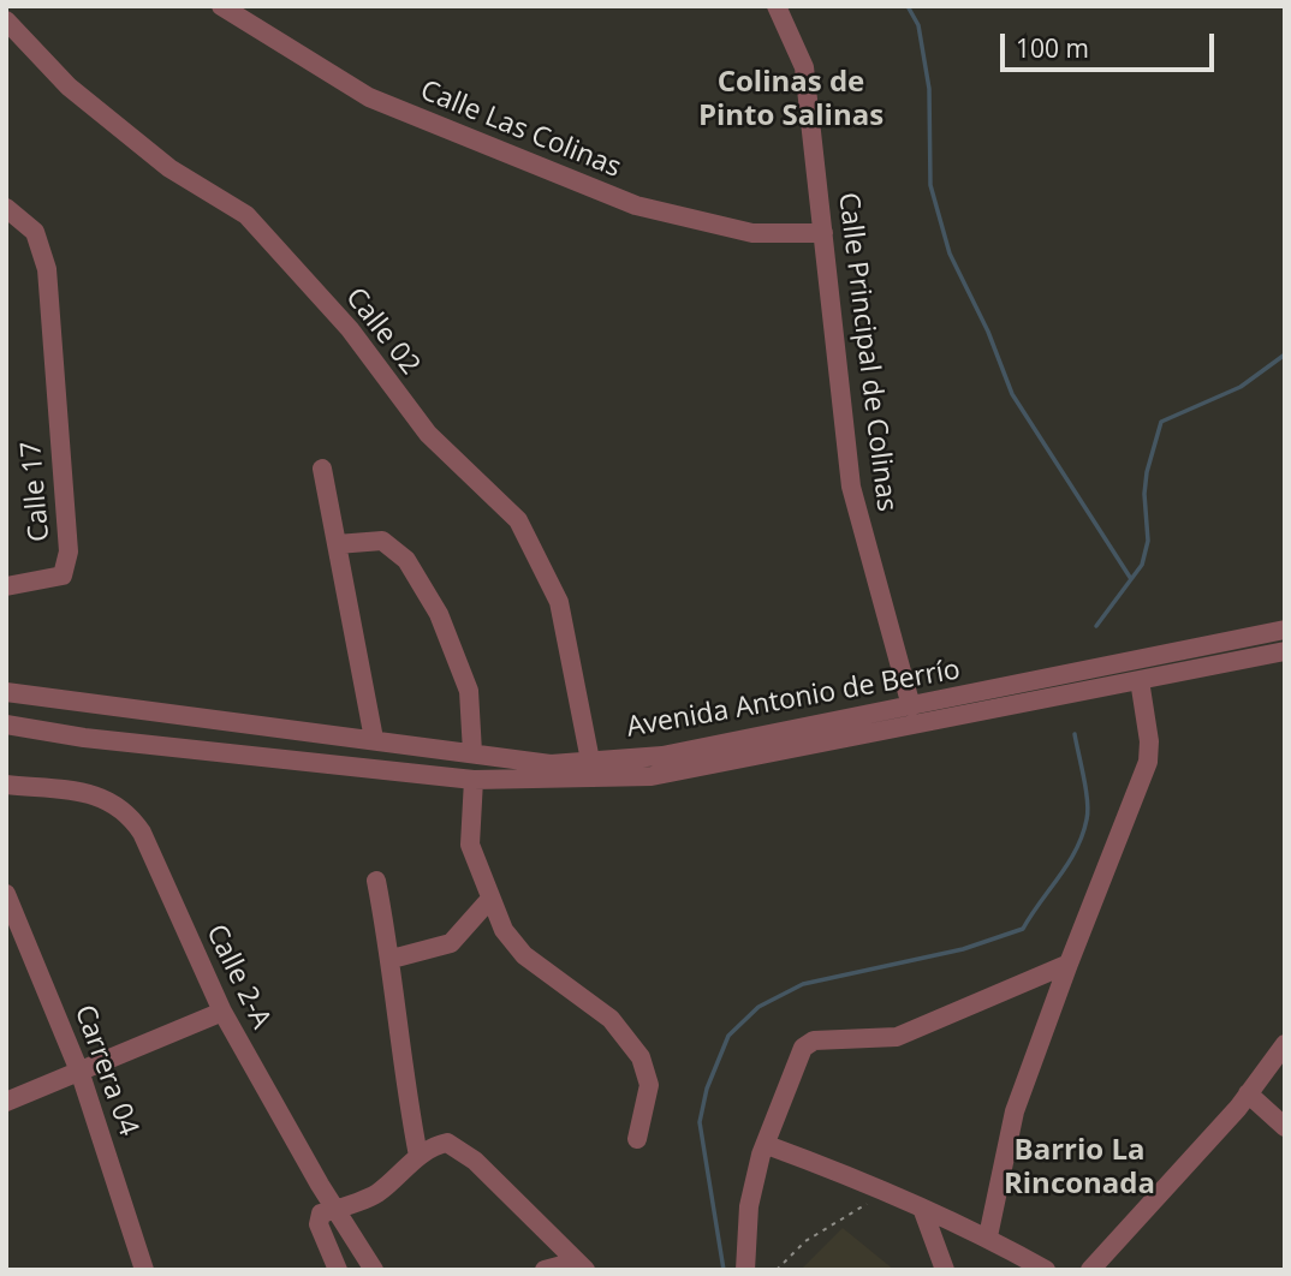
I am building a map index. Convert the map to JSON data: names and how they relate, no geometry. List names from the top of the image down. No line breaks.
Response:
{"streets":{"street":["Calle Las Colinas","Calle 02","Calle Principal de Colinas","Calle 17","Avenida Antonio de Berrío","Calle 2-A","Carrera 04"]},"crossings":[["Calle Las Colinas","Calle Principal de Colinas"],["Calle 02","Avenida Antonio de Berrío"],["Calle Principal de Colinas","Avenida Antonio de Berrío"]],"districts":["Colinas de Pinto Salinas","Barrio La Rinconada"],"scale_bar":"100 m"}
